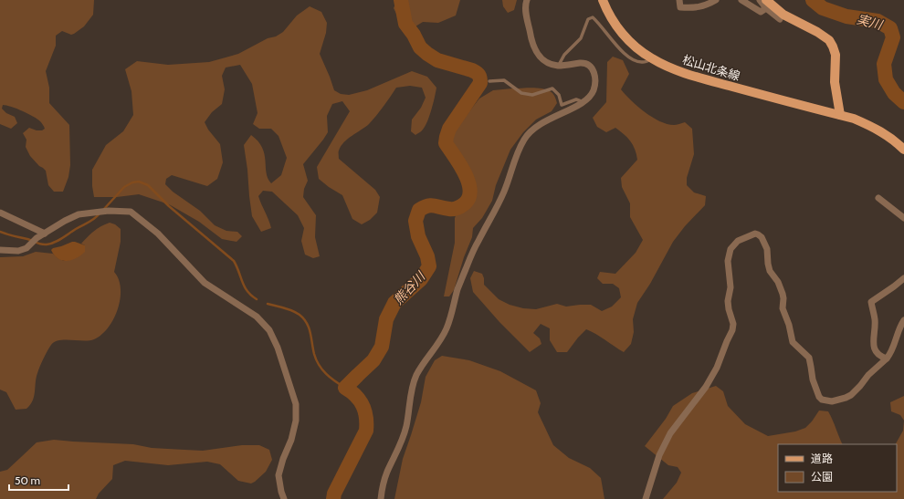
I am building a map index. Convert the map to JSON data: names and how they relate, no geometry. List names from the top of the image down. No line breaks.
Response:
{"streets":{"main road":["松山北条線"]},"water":["実川","熊谷川"],"legend":["道路","公園"],"scale_bar":"50 m"}
